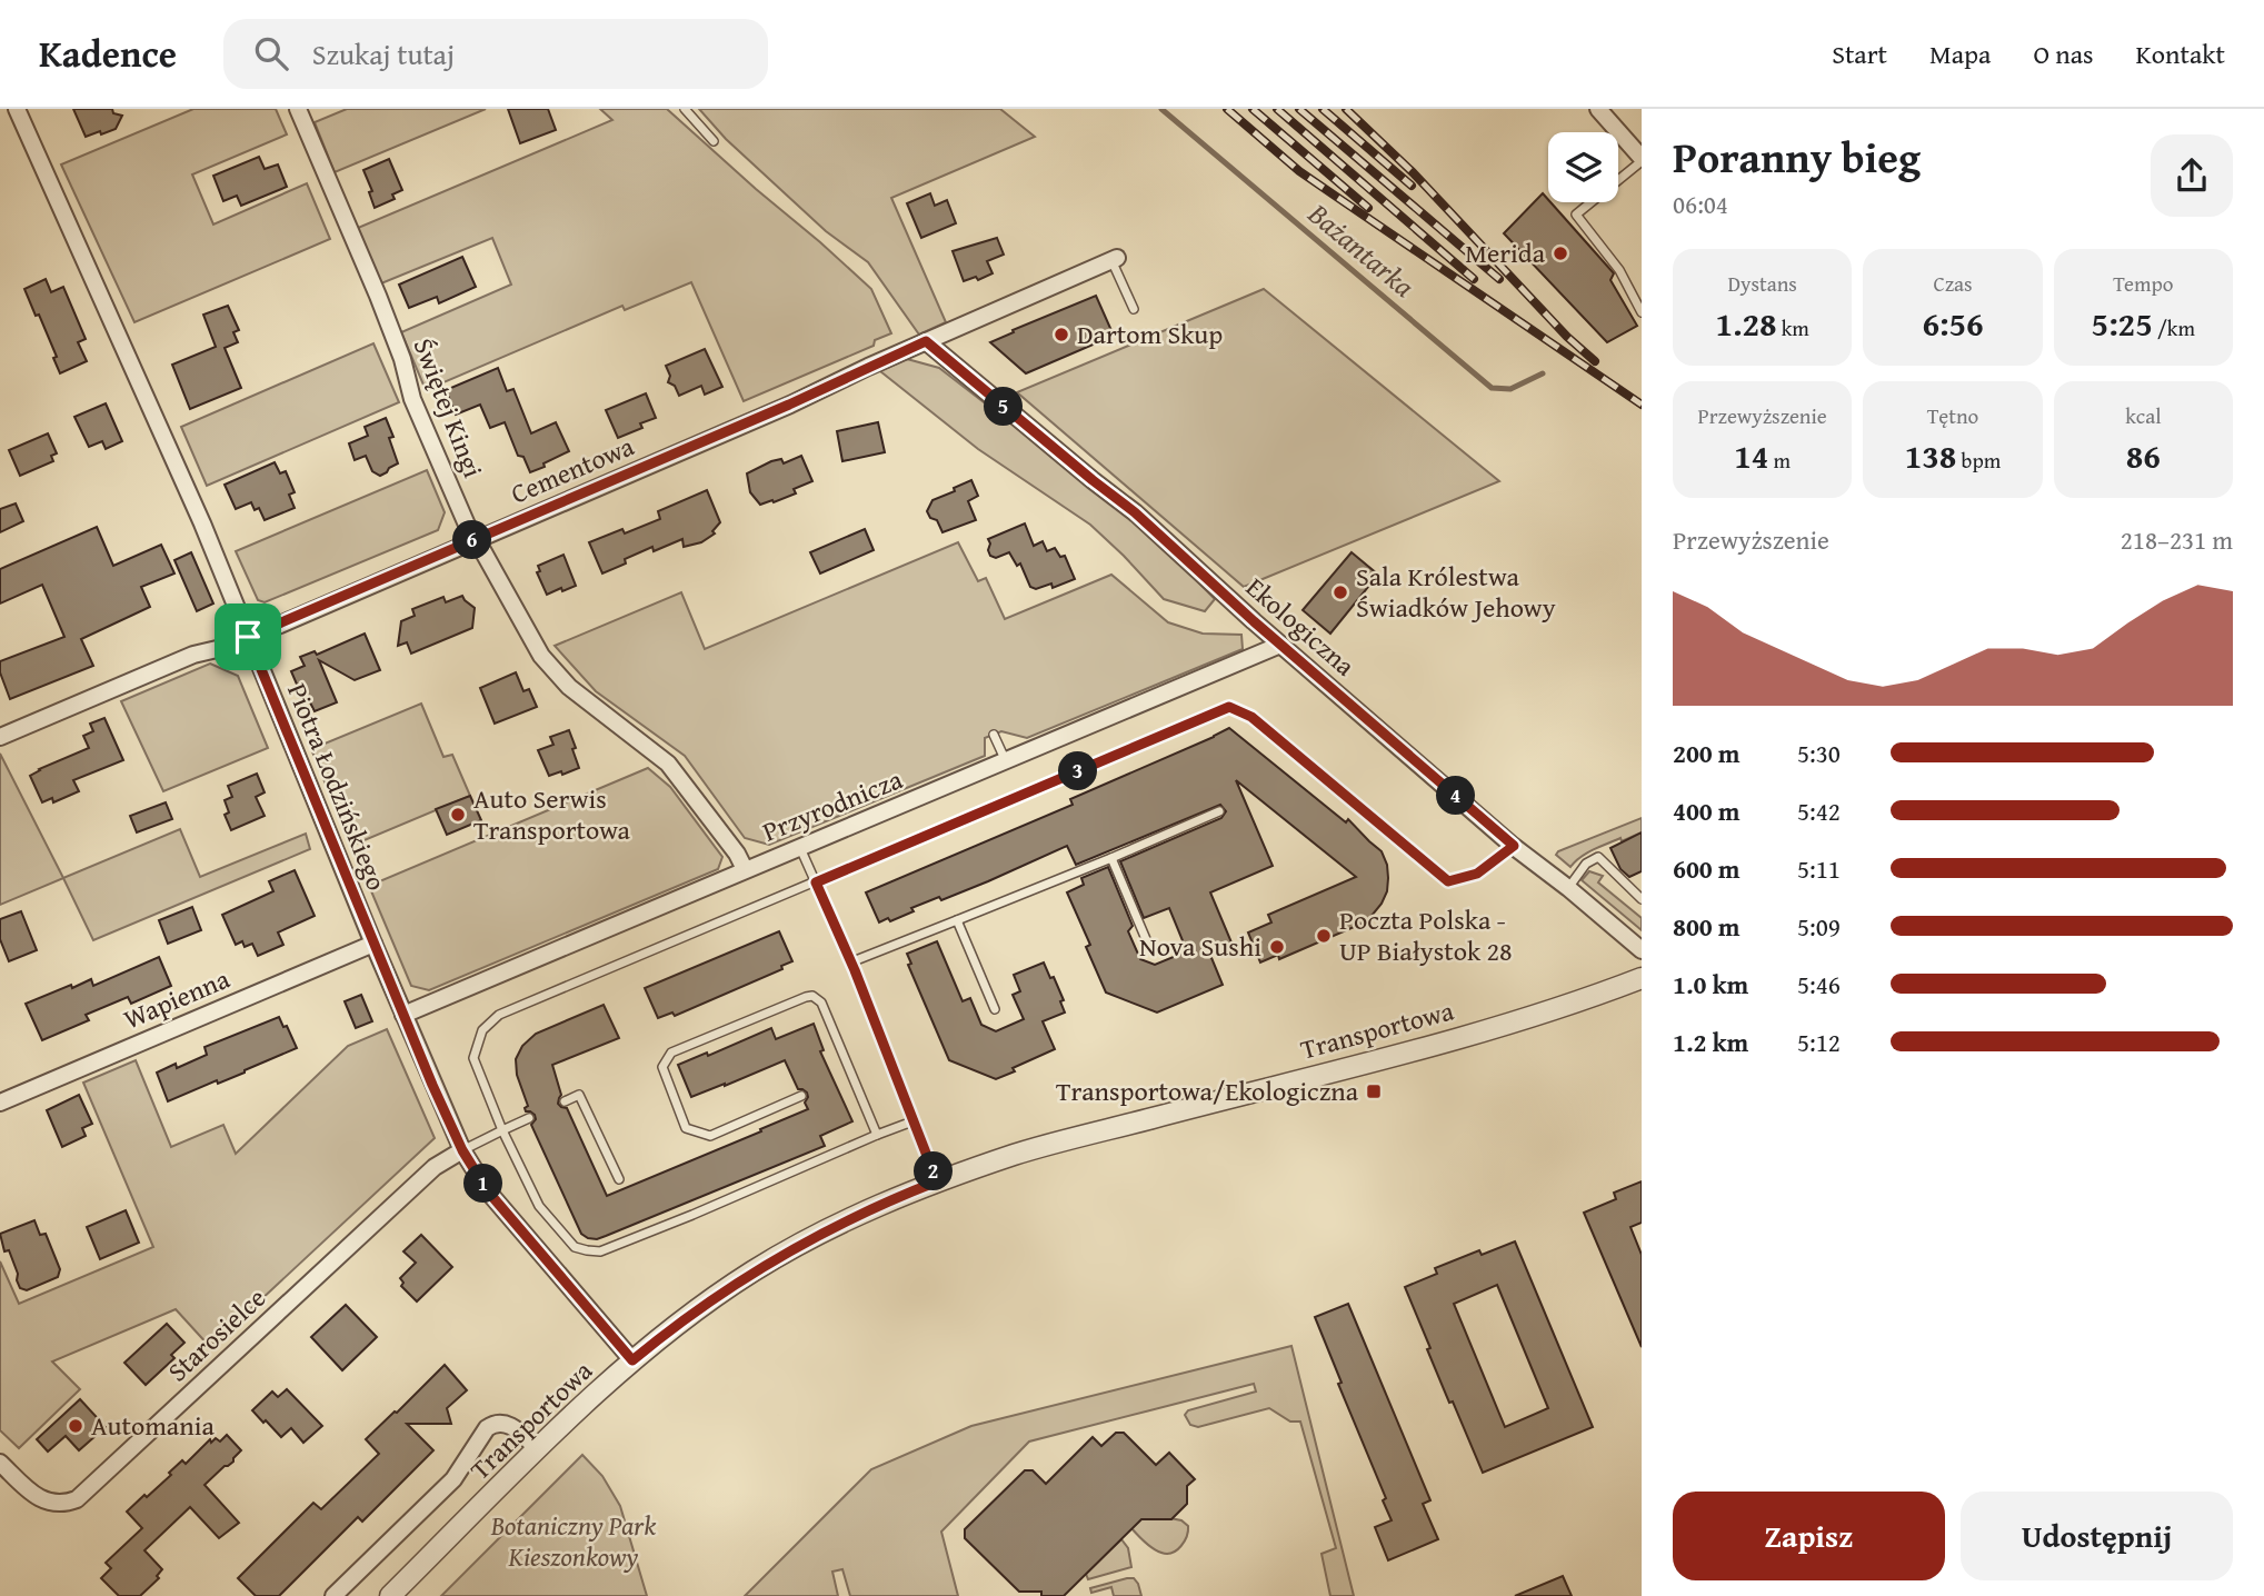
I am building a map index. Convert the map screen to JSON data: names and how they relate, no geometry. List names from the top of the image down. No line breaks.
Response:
{"streets":{"street":["Świętej Kingi","Cementowa","Ekologiczna","Piotra Łodzińskiego","Przyrodnicza","Wapienna","Transportowa","Starosielce"]},"crossings":[["Świętej Kingi","Cementowa"],["Świętej Kingi","Przyrodnicza"],["Cementowa","Ekologiczna"],["Cementowa","Piotra Łodzińskiego"],["Ekologiczna","Przyrodnicza"],["Piotra Łodzińskiego","Przyrodnicza"],["Piotra Łodzińskiego","Wapienna"],["Piotra Łodzińskiego","Transportowa"],["Piotra Łodzińskiego","Starosielce"]],"water":["Bażantarka"],"parks":["Botaniczny Park Kieszonkowy"],"places":{"other":["Merida","Dartom Skup","Sala Królestwa Świadków Jehowy","Auto Serwis Transportowa","Poczta Polska - UP Białystok 28","Nova Sushi","Automania"],"transit":["Transportowa/Ekologiczna"]},"page":{"header":"Kadence","search":"Szukaj tutaj","nav":["Start","Mapa","O nas","Kontakt"],"heading":["Poranny bieg","06:04"],"stats":[["Dystans","1.28 km"],["Czas","6:56"],["Tempo","5:25 /km"],["Przewyższenie","14 m"],["Tętno","138 bpm"],["kcal","86"]],"pins":["5","6","3","4","2","1"],"chart":["Przewyższenie","218–231 m"],"list":[{"name":"200 m","note":"5:30"},{"name":"400 m","note":"5:42"},{"name":"600 m","note":"5:11"},{"name":"800 m","note":"5:09"},{"name":"1.0 km","note":"5:46"},{"name":"1.2 km","note":"5:12"}],"buttons":["Zapisz","Udostępnij"]}}
